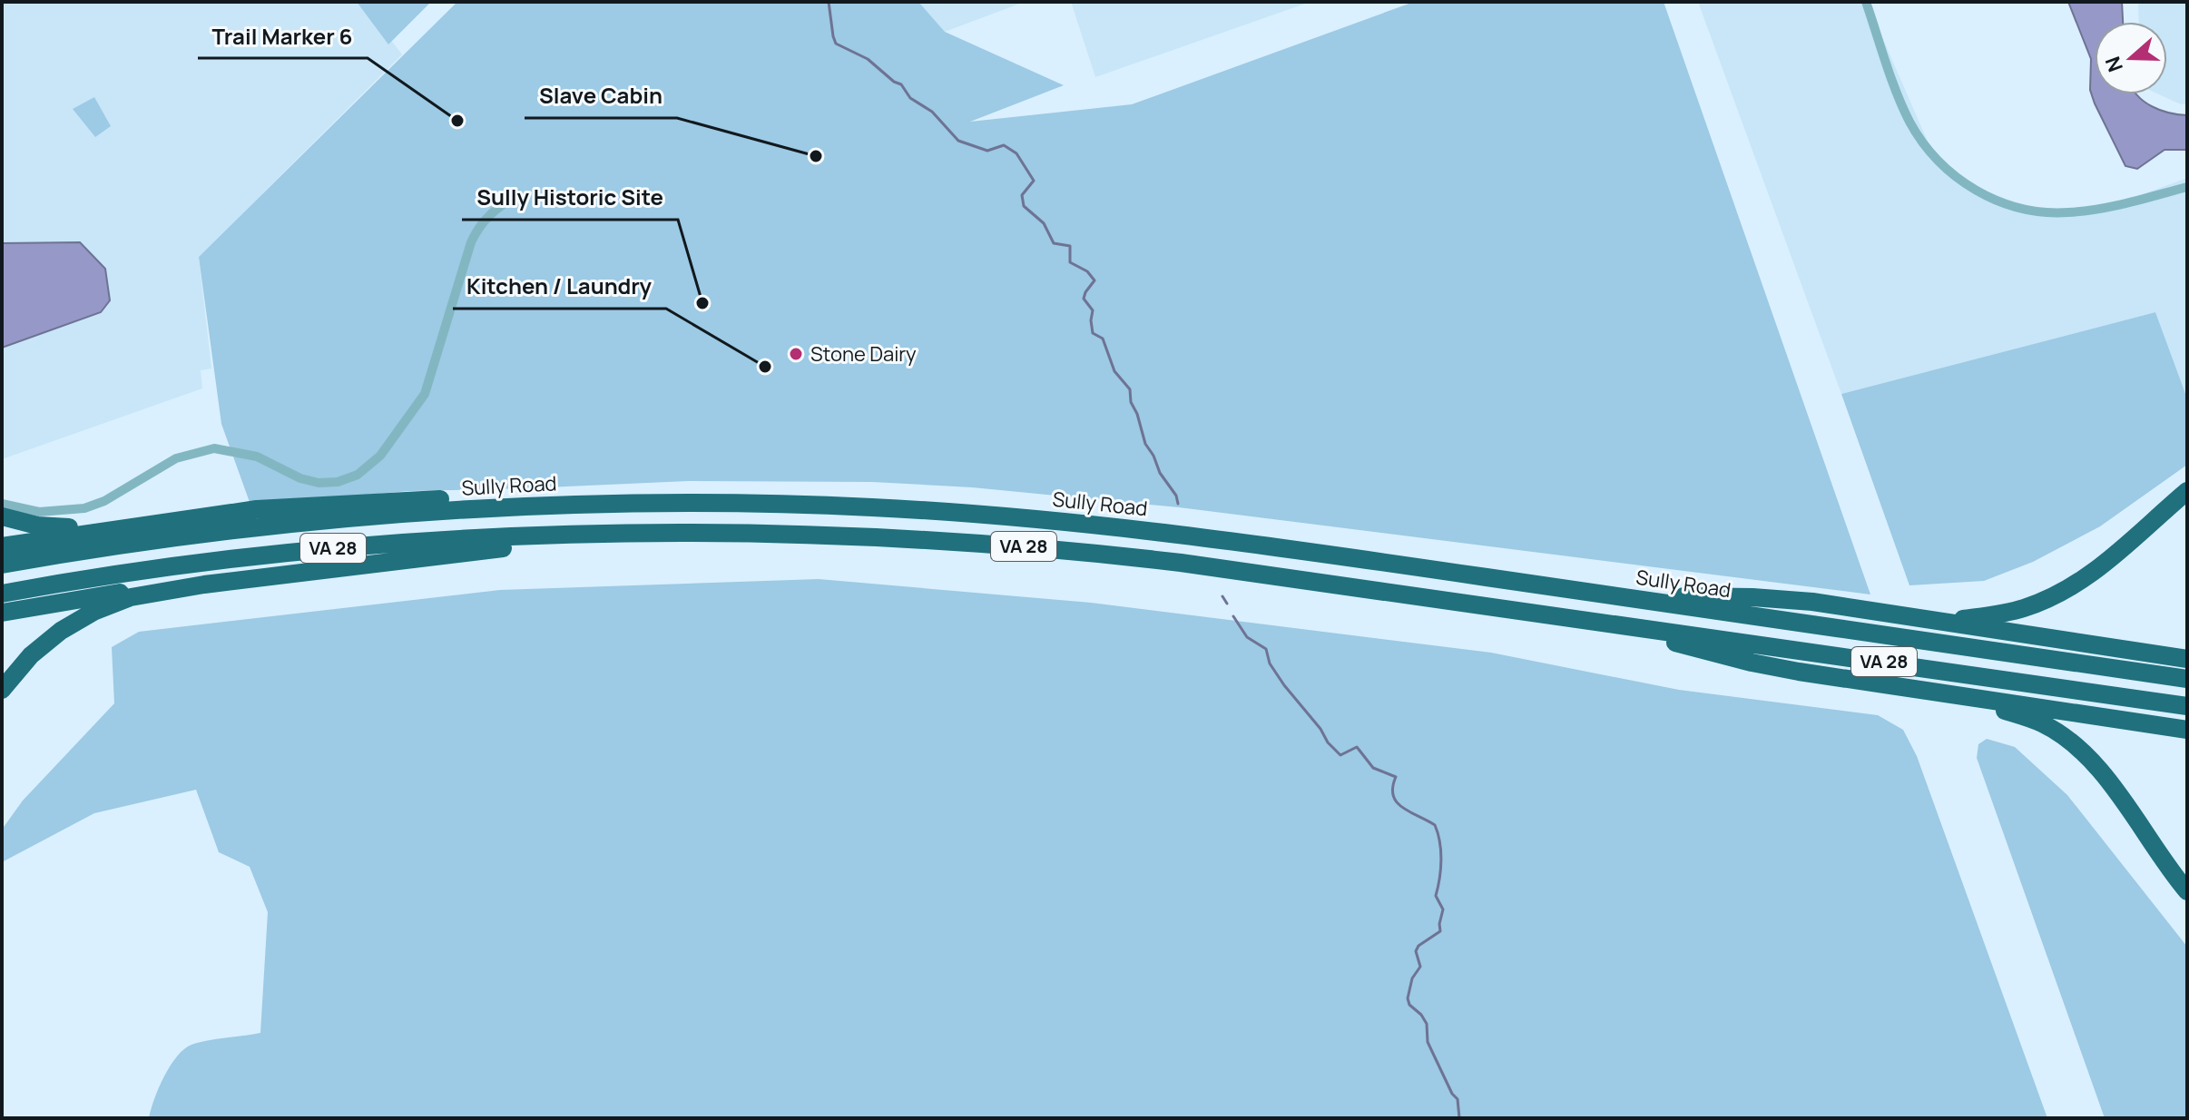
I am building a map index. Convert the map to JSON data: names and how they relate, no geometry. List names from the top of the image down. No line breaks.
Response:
{"streets":{"highway":["Sully Road","VA 28"]},"places":["Trail Marker 6","Slave Cabin","Sully Historic Site","Stone Dairy","Kitchen / Laundry"],"north":"left"}
